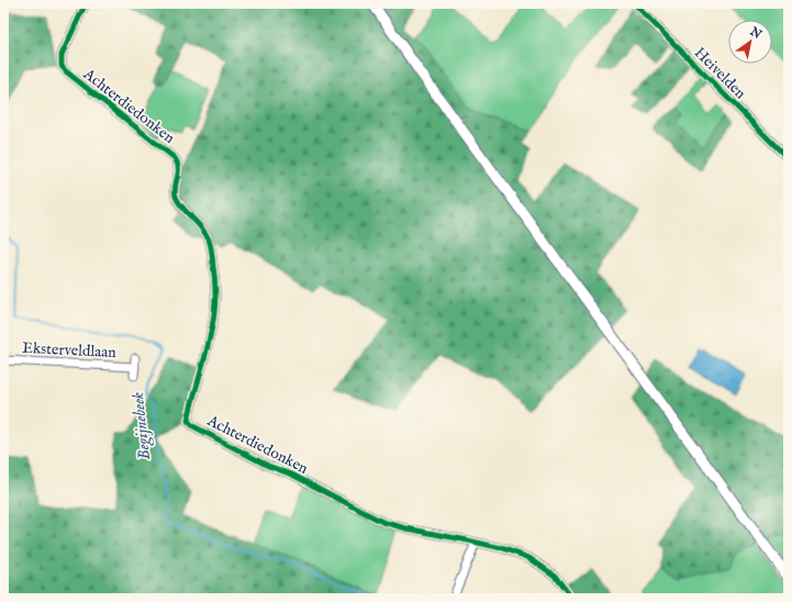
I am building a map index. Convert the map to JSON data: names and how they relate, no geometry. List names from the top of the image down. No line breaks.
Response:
{"streets":{"street":["Heivelden","Achterdiedonken","Eksterveldlaan"]},"water":["Begijnebeek"],"north":"top right"}
